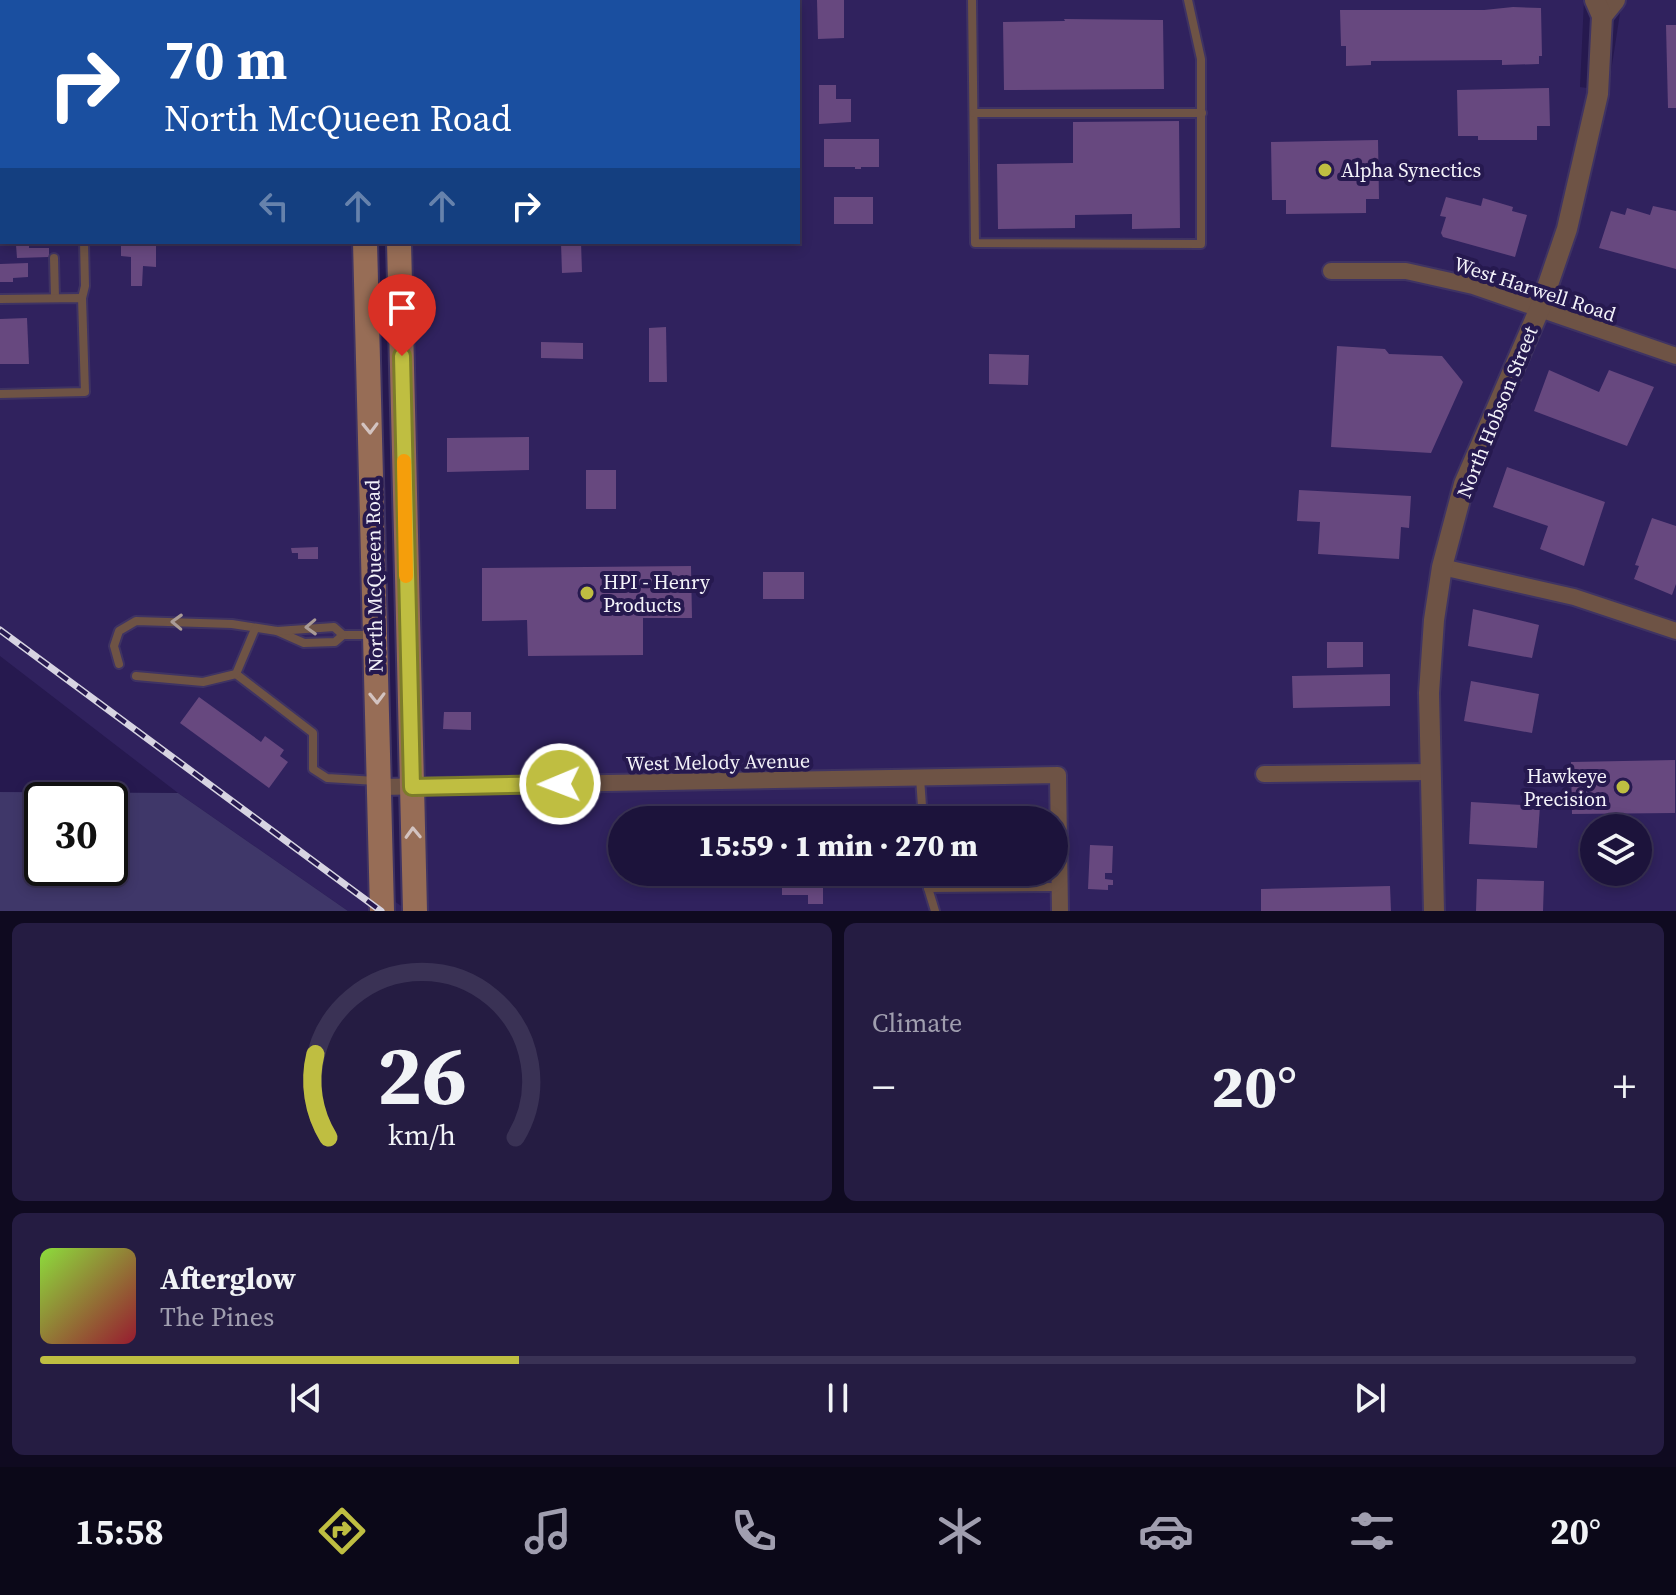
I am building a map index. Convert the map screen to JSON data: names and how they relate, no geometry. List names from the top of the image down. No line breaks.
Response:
{"streets":{"main road":["North McQueen Road"],"street":["West Harwell Road","North Hobson Street","West Melody Avenue"]},"crossings":[["West Harwell Road","North Hobson Street"],["North McQueen Road","West Melody Avenue"]],"places":["Alpha Synectics","HPI - Henry Products","Hawkeye Precision"],"page":{"turn":["70 m","North McQueen Road"],"limit":"30","trip":"15:59 · 1 min · 270 m","tile":"Climate","heat":["−","20°","+"],"song":["Afterglow","The Pines"],"tabs":["15:58","20°"],"gauge":["26","km/h"]}}
